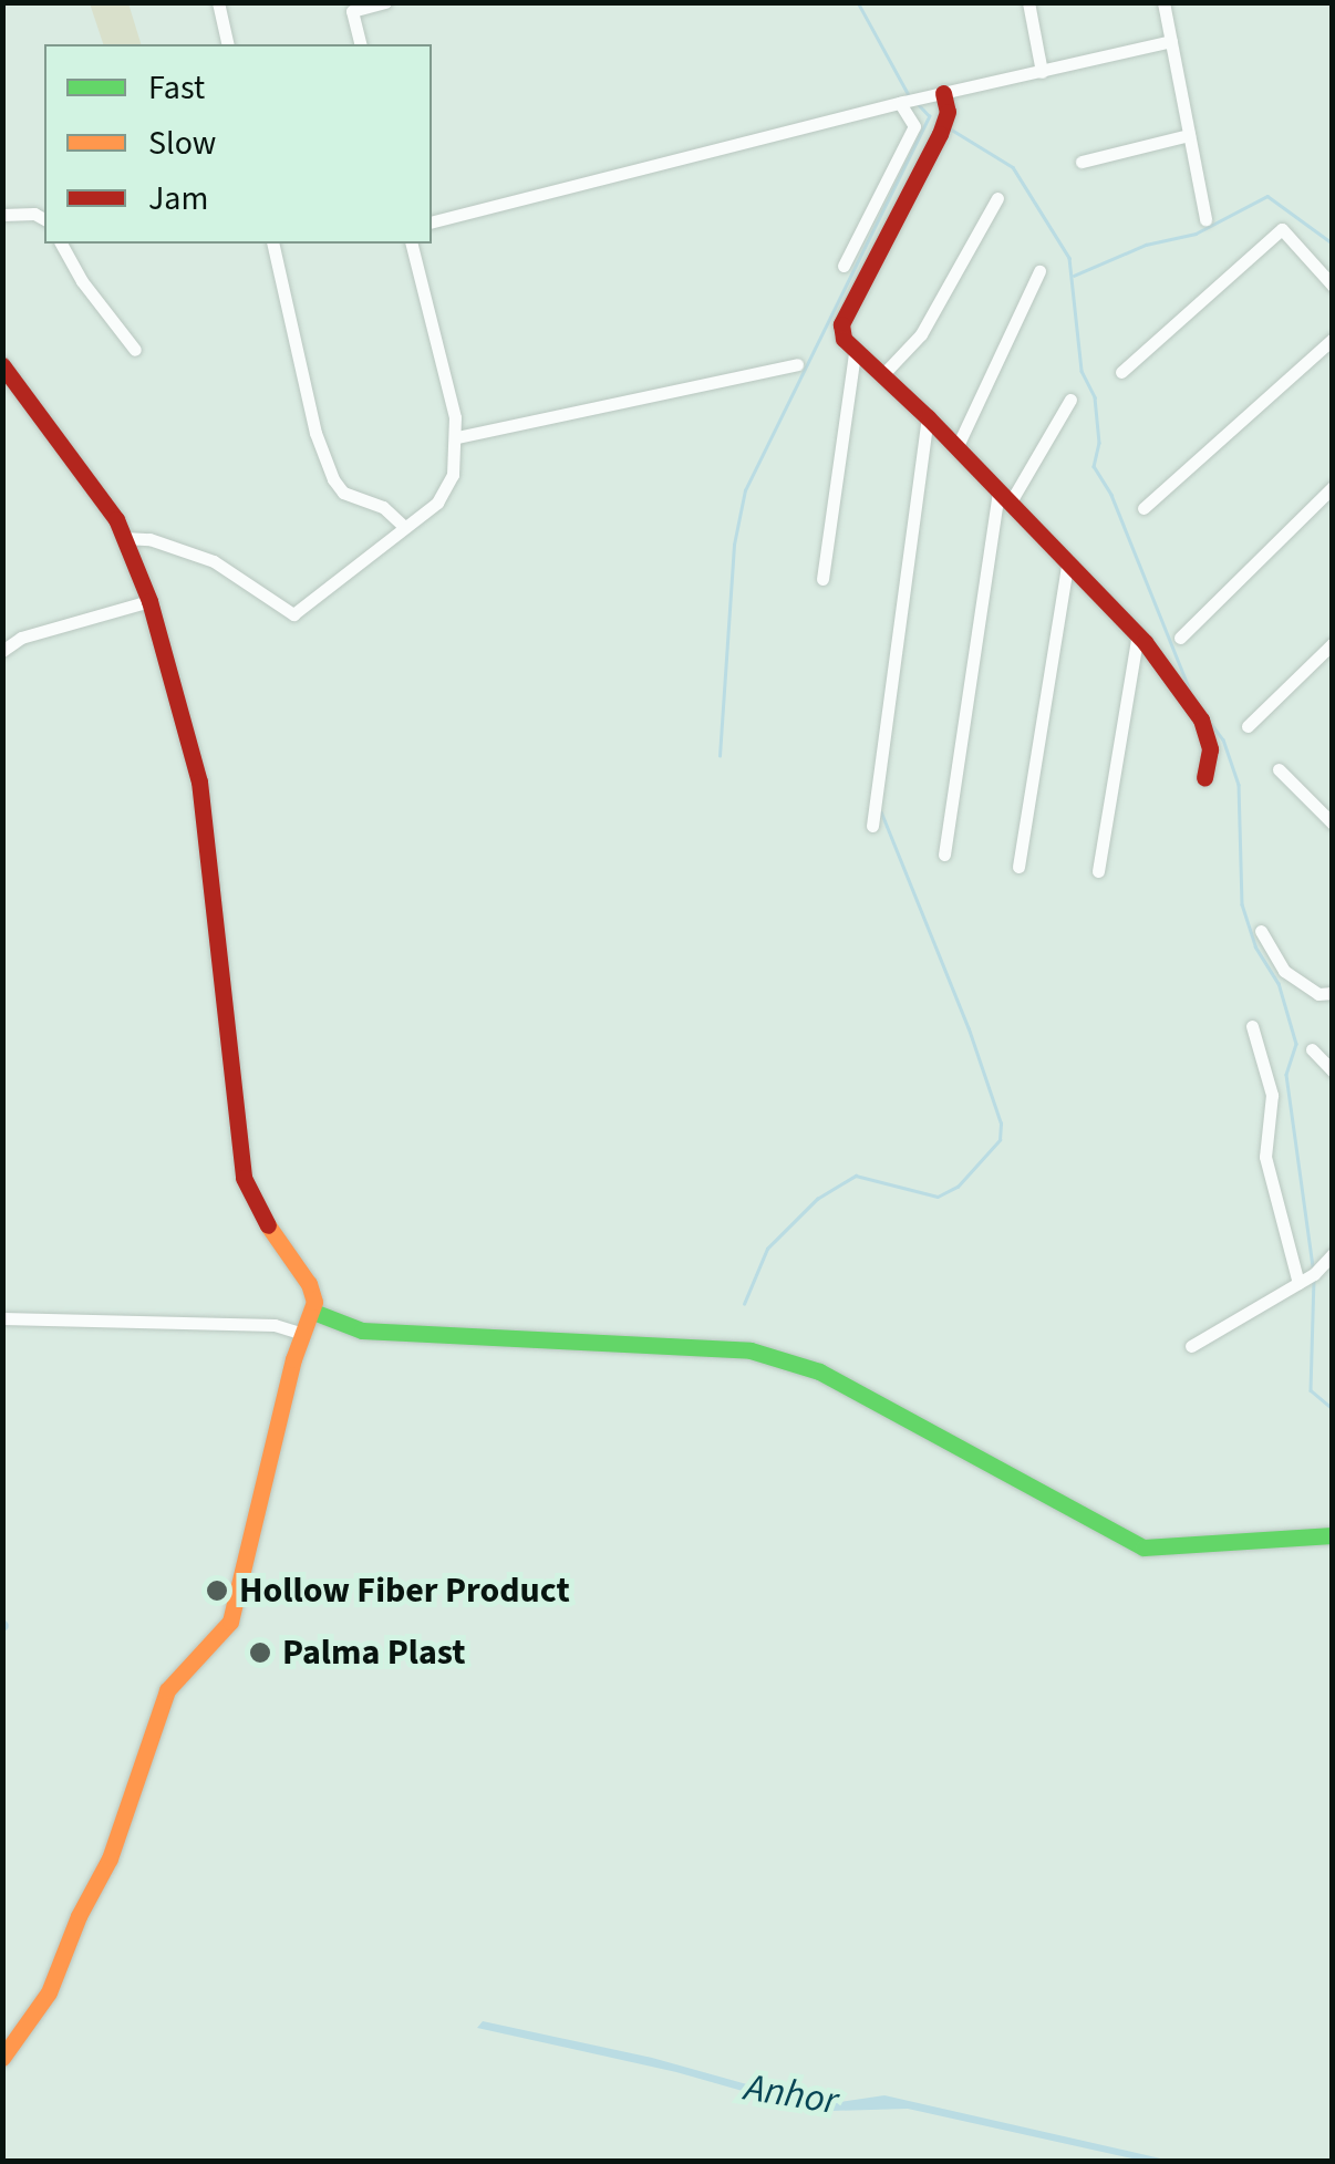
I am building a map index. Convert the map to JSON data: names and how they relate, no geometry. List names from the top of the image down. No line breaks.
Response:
{"water":["Anhor"],"places":["Hollow Fiber Product","Palma Plast"],"legend":["Fast","Slow","Jam"]}
